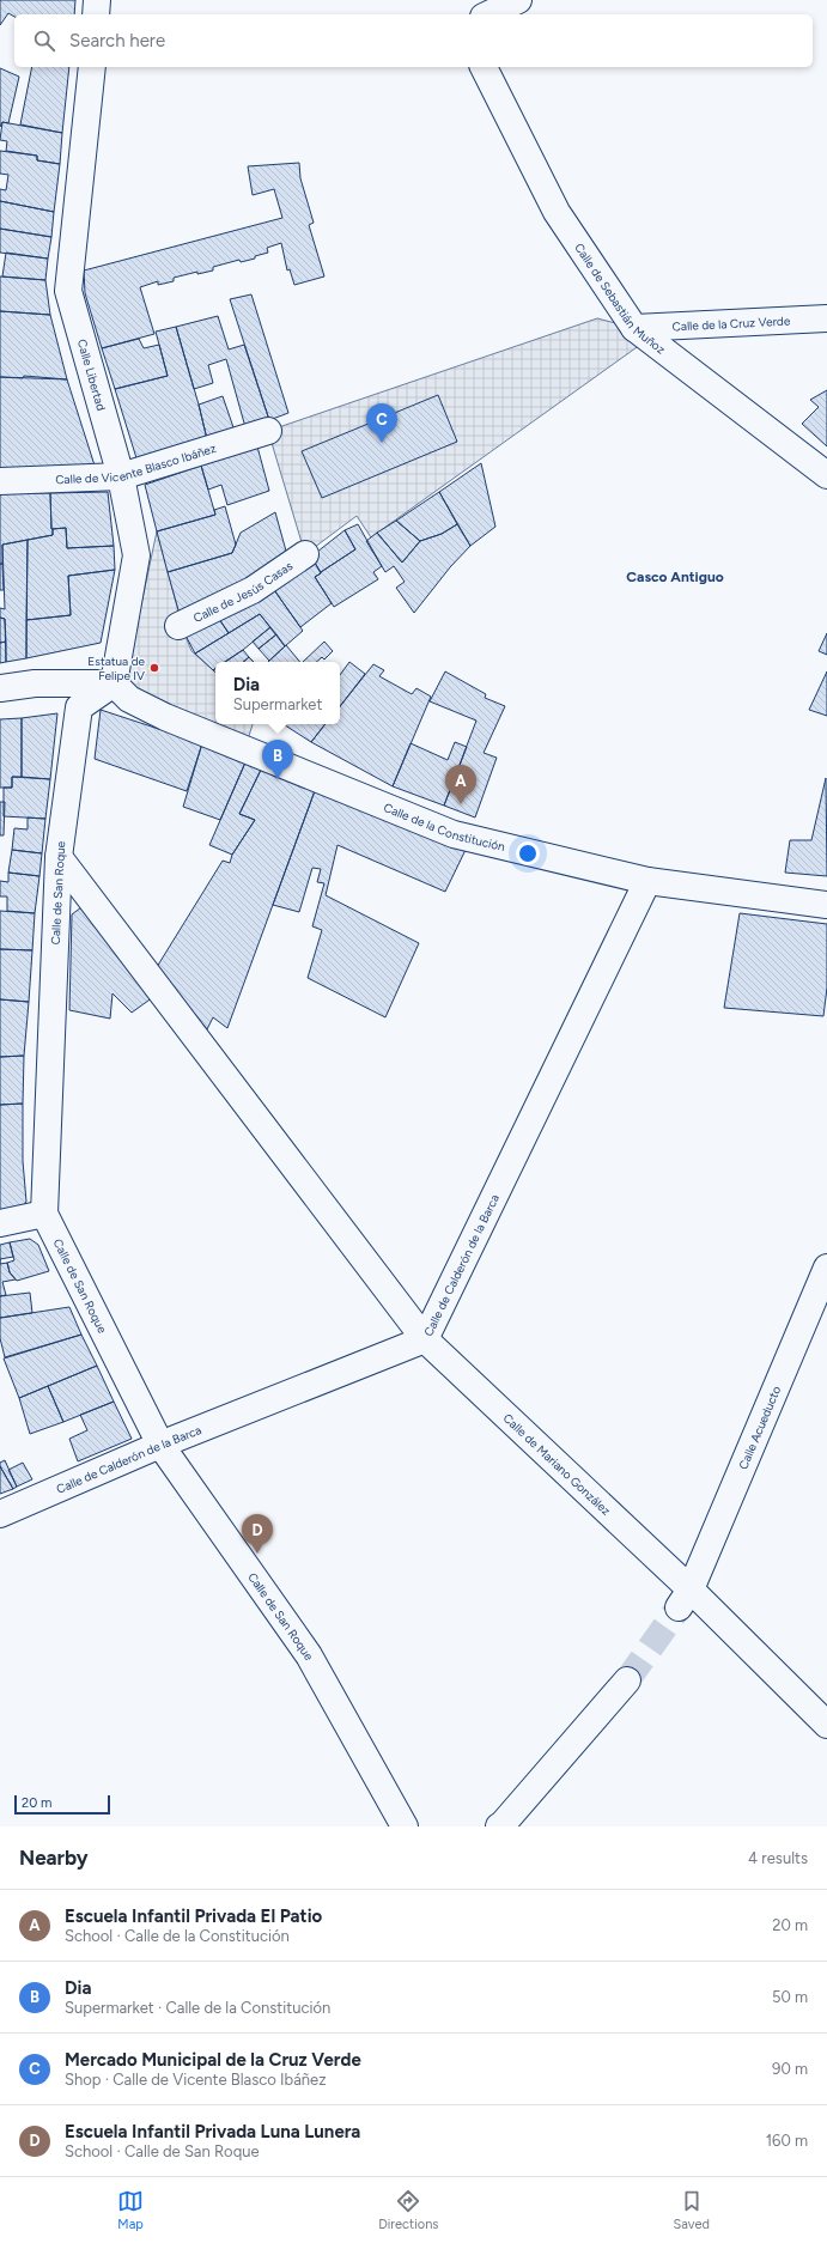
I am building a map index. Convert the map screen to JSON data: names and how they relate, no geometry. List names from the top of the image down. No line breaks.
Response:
{"streets":{"street":["Calle de Sebastián Muñoz","Calle de la Cruz Verde","Calle Libertad","Calle de Vicente Blasco Ibáñez","Calle de Jesús Casas","Calle de la Constitución","Calle de San Roque","Calle de Calderón de la Barca","Calle Acueducto","Calle de Mariano González"]},"crossings":[["Calle de Sebastián Muñoz","Calle de la Cruz Verde"],["Calle Libertad","Calle de Vicente Blasco Ibáñez"],["Calle Libertad","Calle de la Constitución"],["Calle Libertad","Calle de San Roque"],["Calle de la Constitución","Calle de San Roque"],["Calle de la Constitución","Calle de Calderón de la Barca"],["Calle de San Roque","Calle de Calderón de la Barca"],["Calle de San Roque","Calle de Mariano González"],["Calle de Calderón de la Barca","Calle de Mariano González"],["Calle Acueducto","Calle de Mariano González"]],"districts":["Casco Antiguo"],"places":["Estatua de Felipe IV"],"scale_bar":"20 m","page":{"search":"Search here","pins":["C","B","A","D"],"popup":["Dia","Supermarket"],"scale":"20 m","heading":["Nearby","4 results"],"list":[{"mark":"A","name":"Escuela Infantil Privada El Patio","note":"School · Calle de la Constitución","value":"20 m"},{"mark":"B","name":"Dia","note":"Supermarket · Calle de la Constitución","value":"50 m"},{"mark":"C","name":"Mercado Municipal de la Cruz Verde","note":"Shop · Calle de Vicente Blasco Ibáñez","value":"90 m"},{"mark":"D","name":"Escuela Infantil Privada Luna Lunera","note":"School · Calle de San Roque","value":"160 m"}],"nav":["Map","Directions","Saved"]}}
